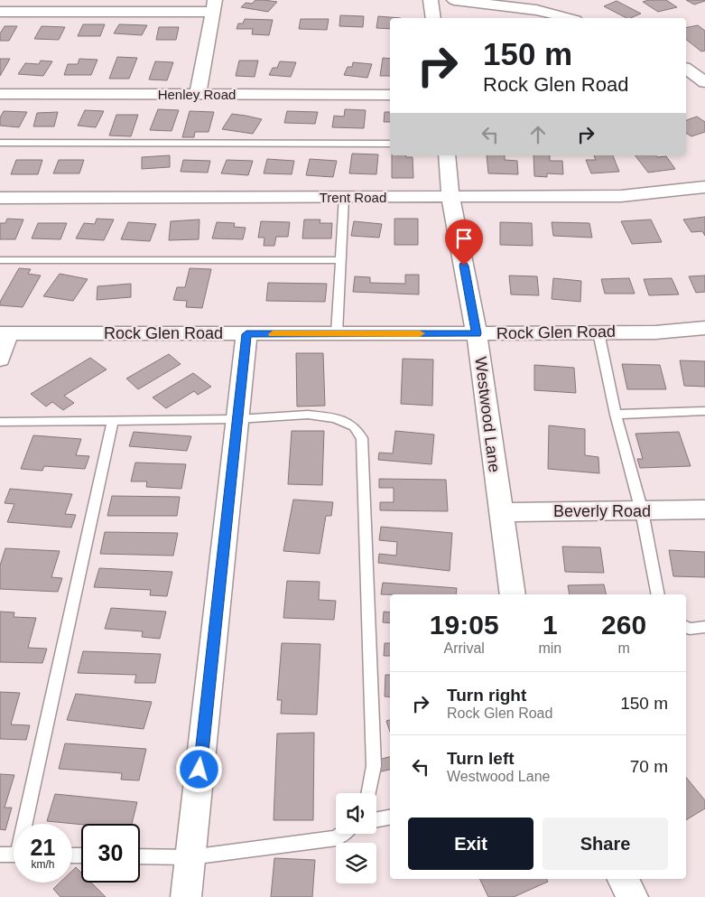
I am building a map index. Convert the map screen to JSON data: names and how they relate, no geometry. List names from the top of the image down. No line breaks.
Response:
{"streets":{"street":["Henley Road","Trent Road","Rock Glen Road","Westwood Lane","Beverly Road"]},"crossings":[["Trent Road","Westwood Lane"],["Rock Glen Road","Westwood Lane"],["Westwood Lane","Beverly Road"]],"page":{"turn":["150 m","Rock Glen Road"],"eta":["19:05","Arrival","1","min","260","m"],"list":[{"name":"Turn right","note":"Rock Glen Road","value":"150 m"},{"name":"Turn left","note":"Westwood Lane","value":"70 m"}],"buttons":["Exit","Share"],"speed":"21 km/h","limit":"30"}}
